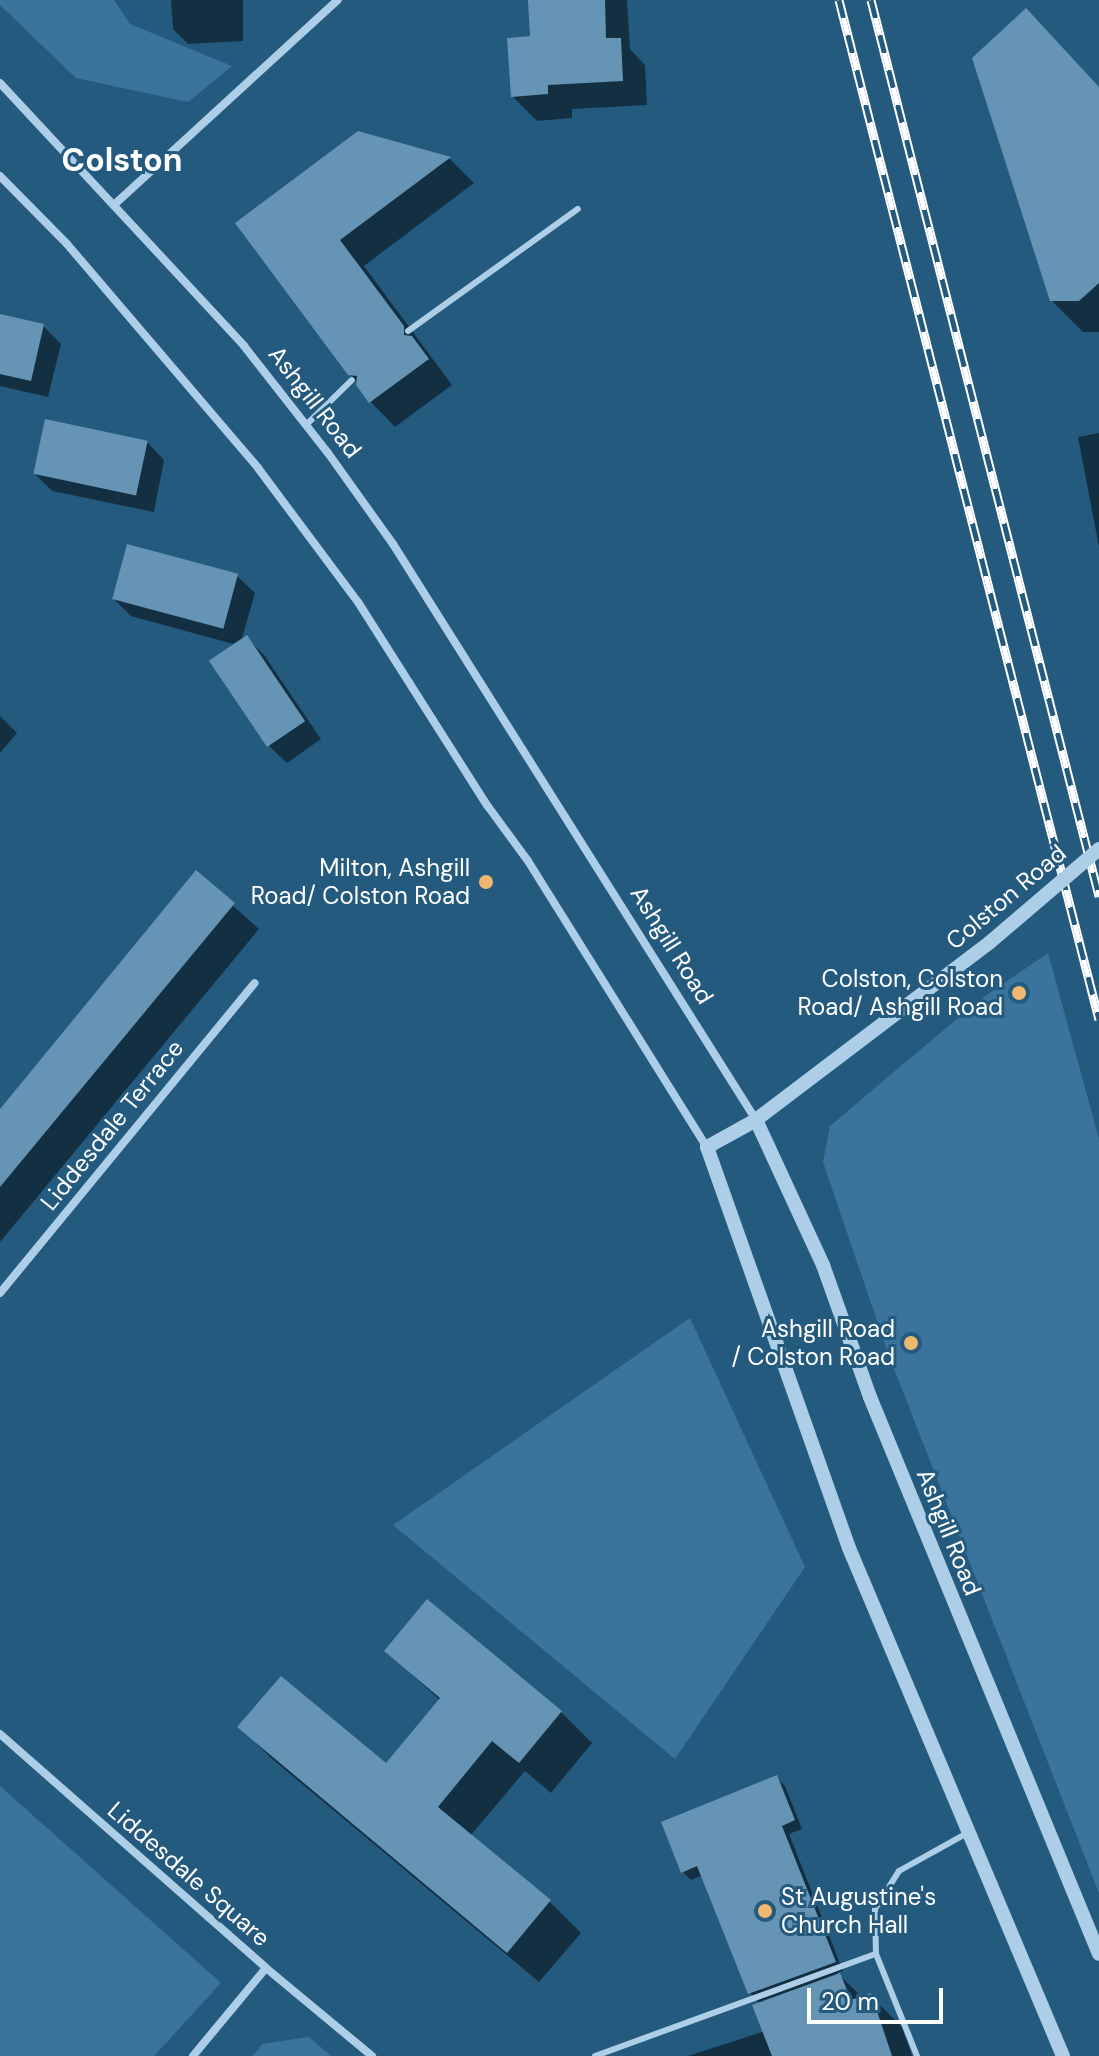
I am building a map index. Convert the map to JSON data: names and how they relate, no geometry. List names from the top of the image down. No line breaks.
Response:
{"streets":{"street":["Ashgill Road","Colston Road","Liddesdale Terrace","Liddesdale Square"]},"crossings":[["Ashgill Road","Colston Road"]],"districts":["Colston"],"places":["Milton, Ashgill Road/ Colston Road","Colston, Colston Road/ Ashgill Road","Ashgill Road / Colston Road","St Augustine's Church Hall"],"scale_bar":"20 m"}
